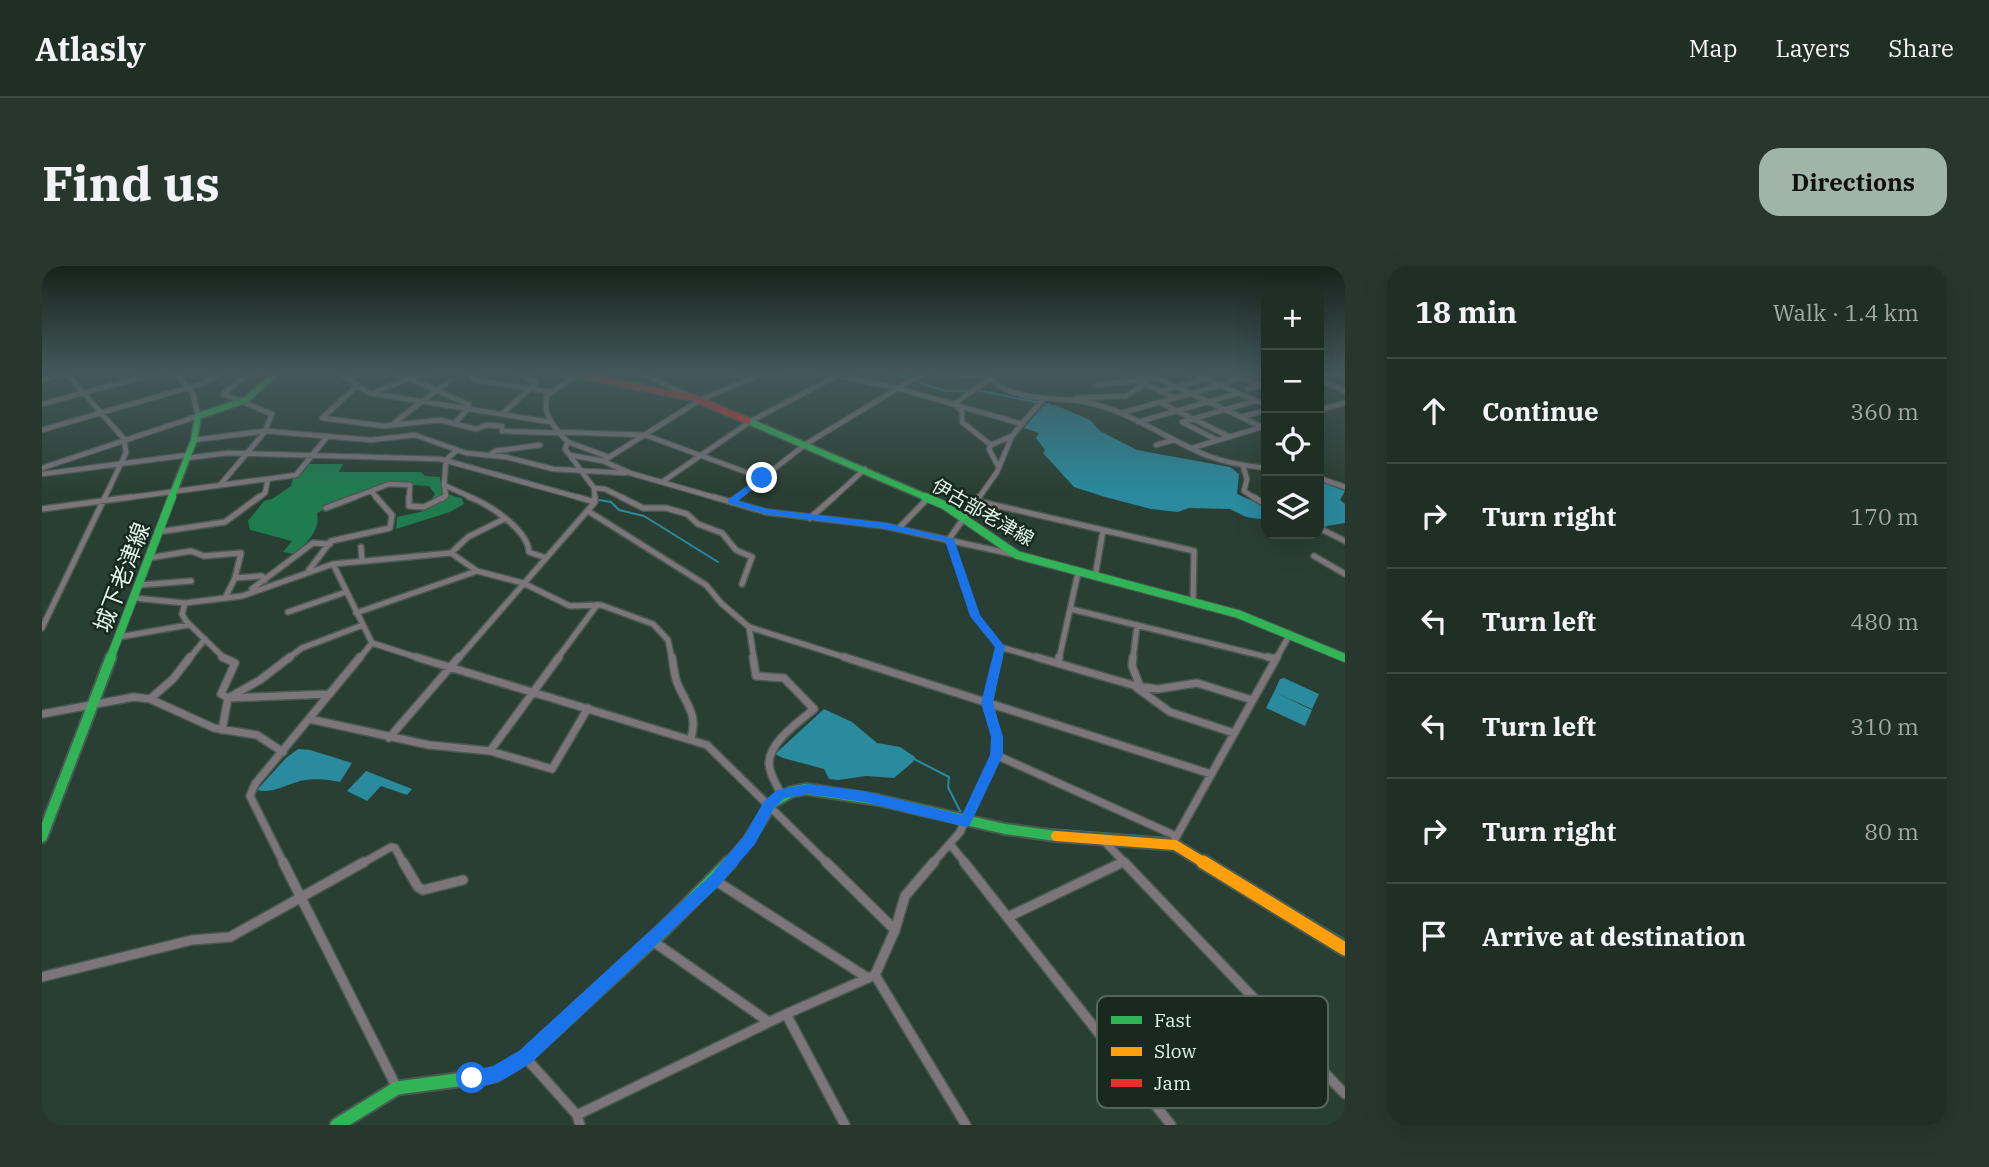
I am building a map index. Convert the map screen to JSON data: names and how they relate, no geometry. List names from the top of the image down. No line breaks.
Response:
{"streets":{"main road":["伊古部老津線","城下老津線"]},"legend":["Fast","Slow","Jam"],"page":{"header":"Atlasly","nav":["Map","Layers","Share"],"buttons":"Directions","title":"Find us","heading":["18 min","Walk · 1.4 km"],"map_buttons":["+","−"],"list":[["Continue","360 m"],["Turn right","170 m"],["Turn left","480 m"],["Turn left","310 m"],["Turn right","80 m"],"Arrive at destination"]}}
